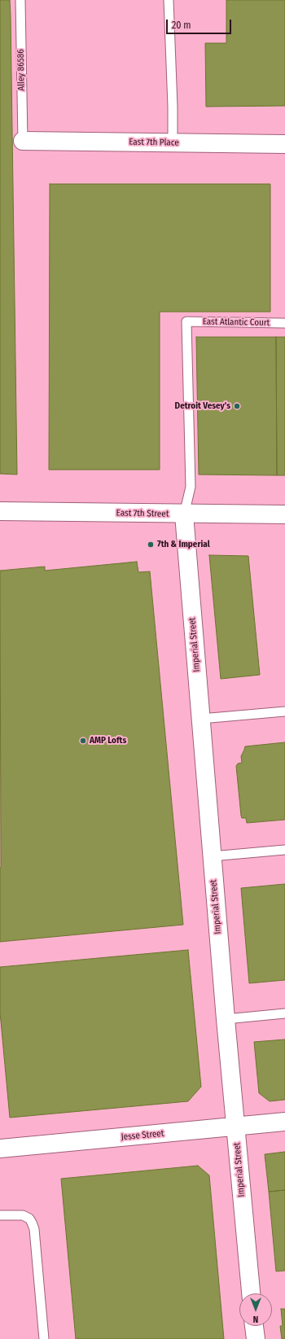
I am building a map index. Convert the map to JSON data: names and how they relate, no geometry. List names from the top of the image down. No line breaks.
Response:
{"streets":{"street":["East 7th Place","East 7th Street","Imperial Street","Jesse Street"],"lane":["Alley 86586","East Atlantic Court"]},"crossings":[["Alley 86586","East 7th Place"],["East Atlantic Court","East 7th Street"],["East Atlantic Court","Imperial Street"],["East 7th Street","Imperial Street"],["Imperial Street","Jesse Street"]],"places":["Detroit Vesey's","7th & Imperial","AMP Lofts"],"scale_bar":"20 m","north":"bottom"}
